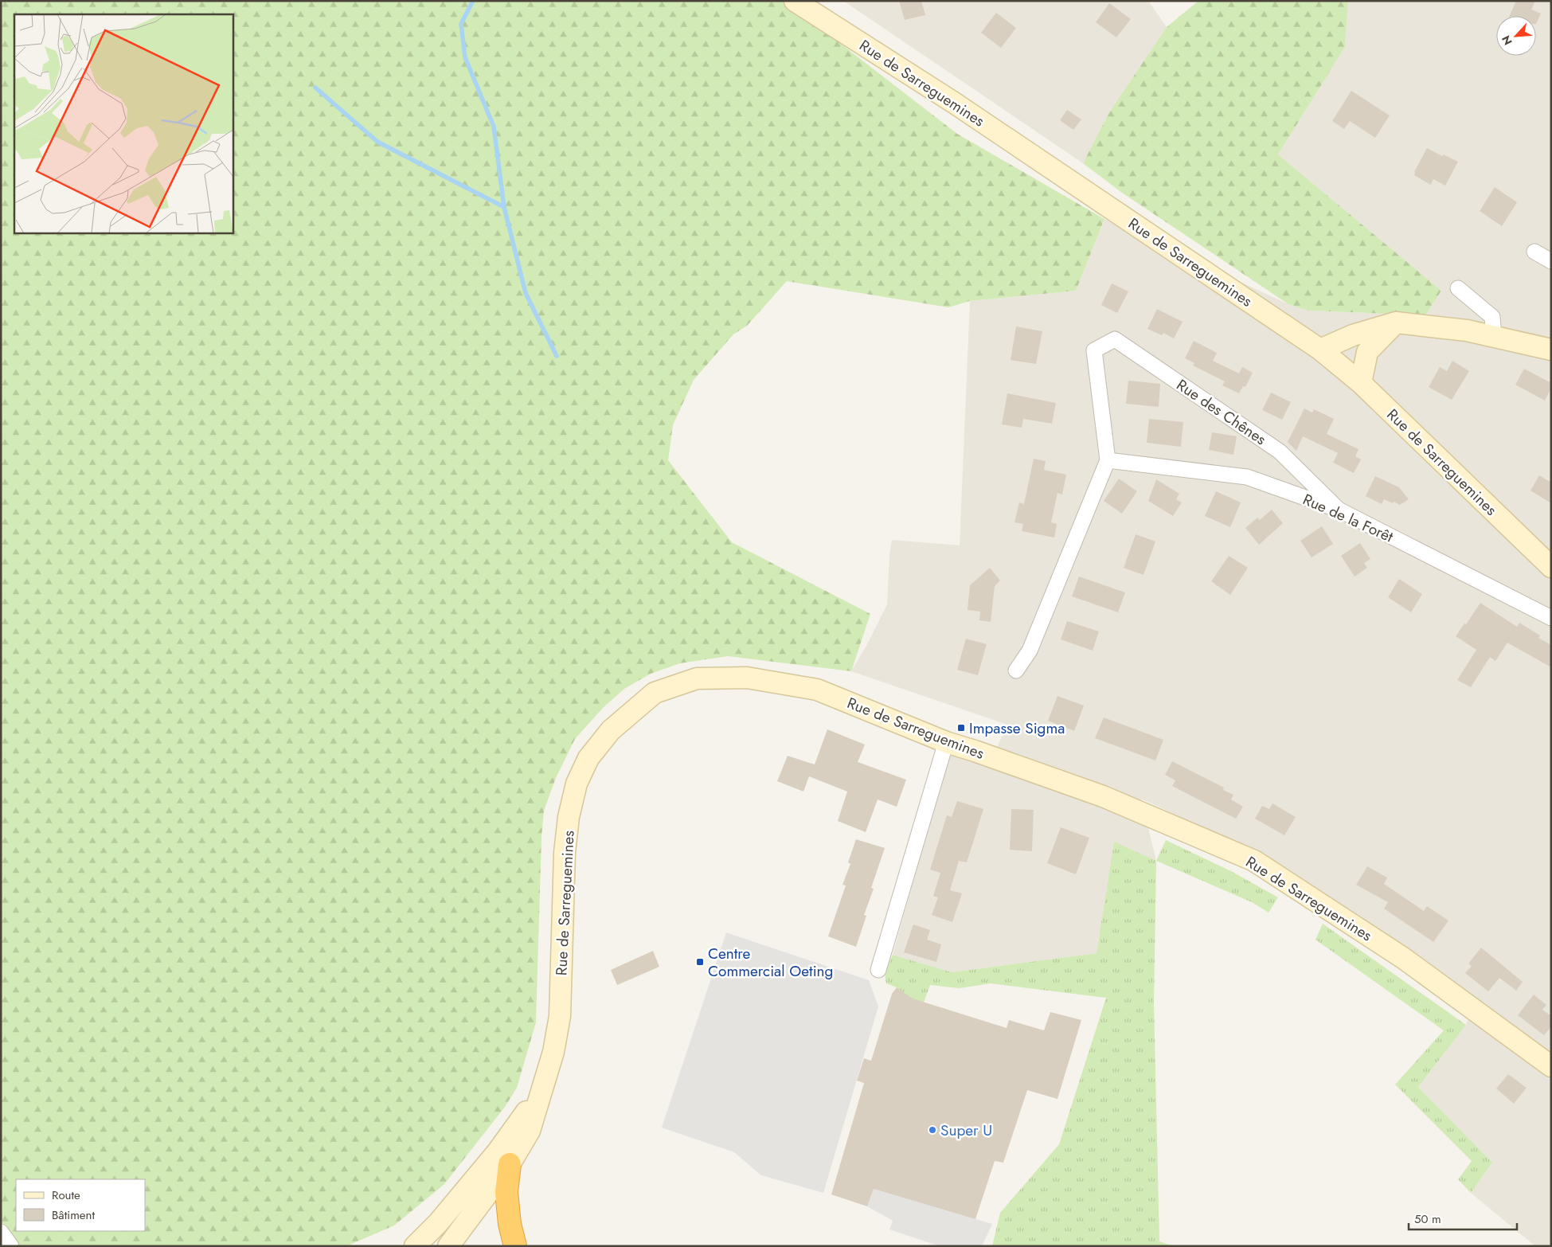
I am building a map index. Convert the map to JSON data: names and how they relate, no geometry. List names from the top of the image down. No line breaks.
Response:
{"streets":{"main road":["Rue de Sarreguemines"],"street":["Rue des Chênes","Rue de la Forêt"]},"crossings":[["Rue des Chênes","Rue de la Forêt"]],"places":{"transit":["Impasse Sigma","Centre Commercial Oeting"],"other":["Super U"]},"legend":["Route","Bâtiment"],"scale_bar":"50 m","north":"bottom left"}
